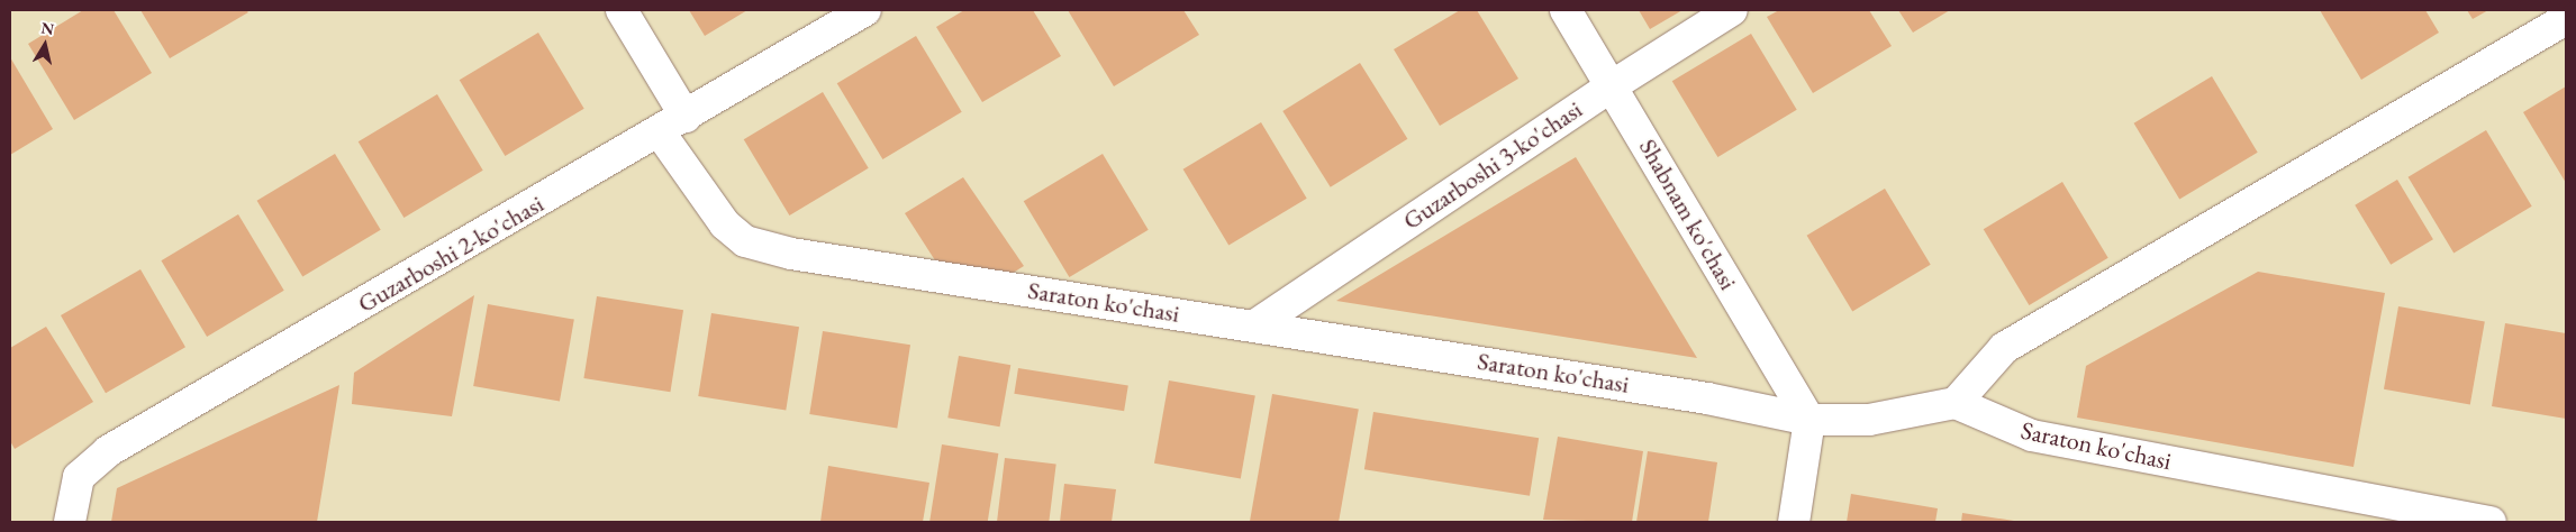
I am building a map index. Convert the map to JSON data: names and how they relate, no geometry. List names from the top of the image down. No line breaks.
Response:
{"streets":{"street":["Guzarboshi 3-ko'chasi","Shabnam ko'chasi","Guzarboshi 2-ko'chasi","Saraton ko'chasi"]},"crossings":[["Guzarboshi 3-ko'chasi","Shabnam ko'chasi"],["Guzarboshi 3-ko'chasi","Saraton ko'chasi"],["Shabnam ko'chasi","Saraton ko'chasi"],["Guzarboshi 2-ko'chasi","Saraton ko'chasi"]],"north":"top"}
